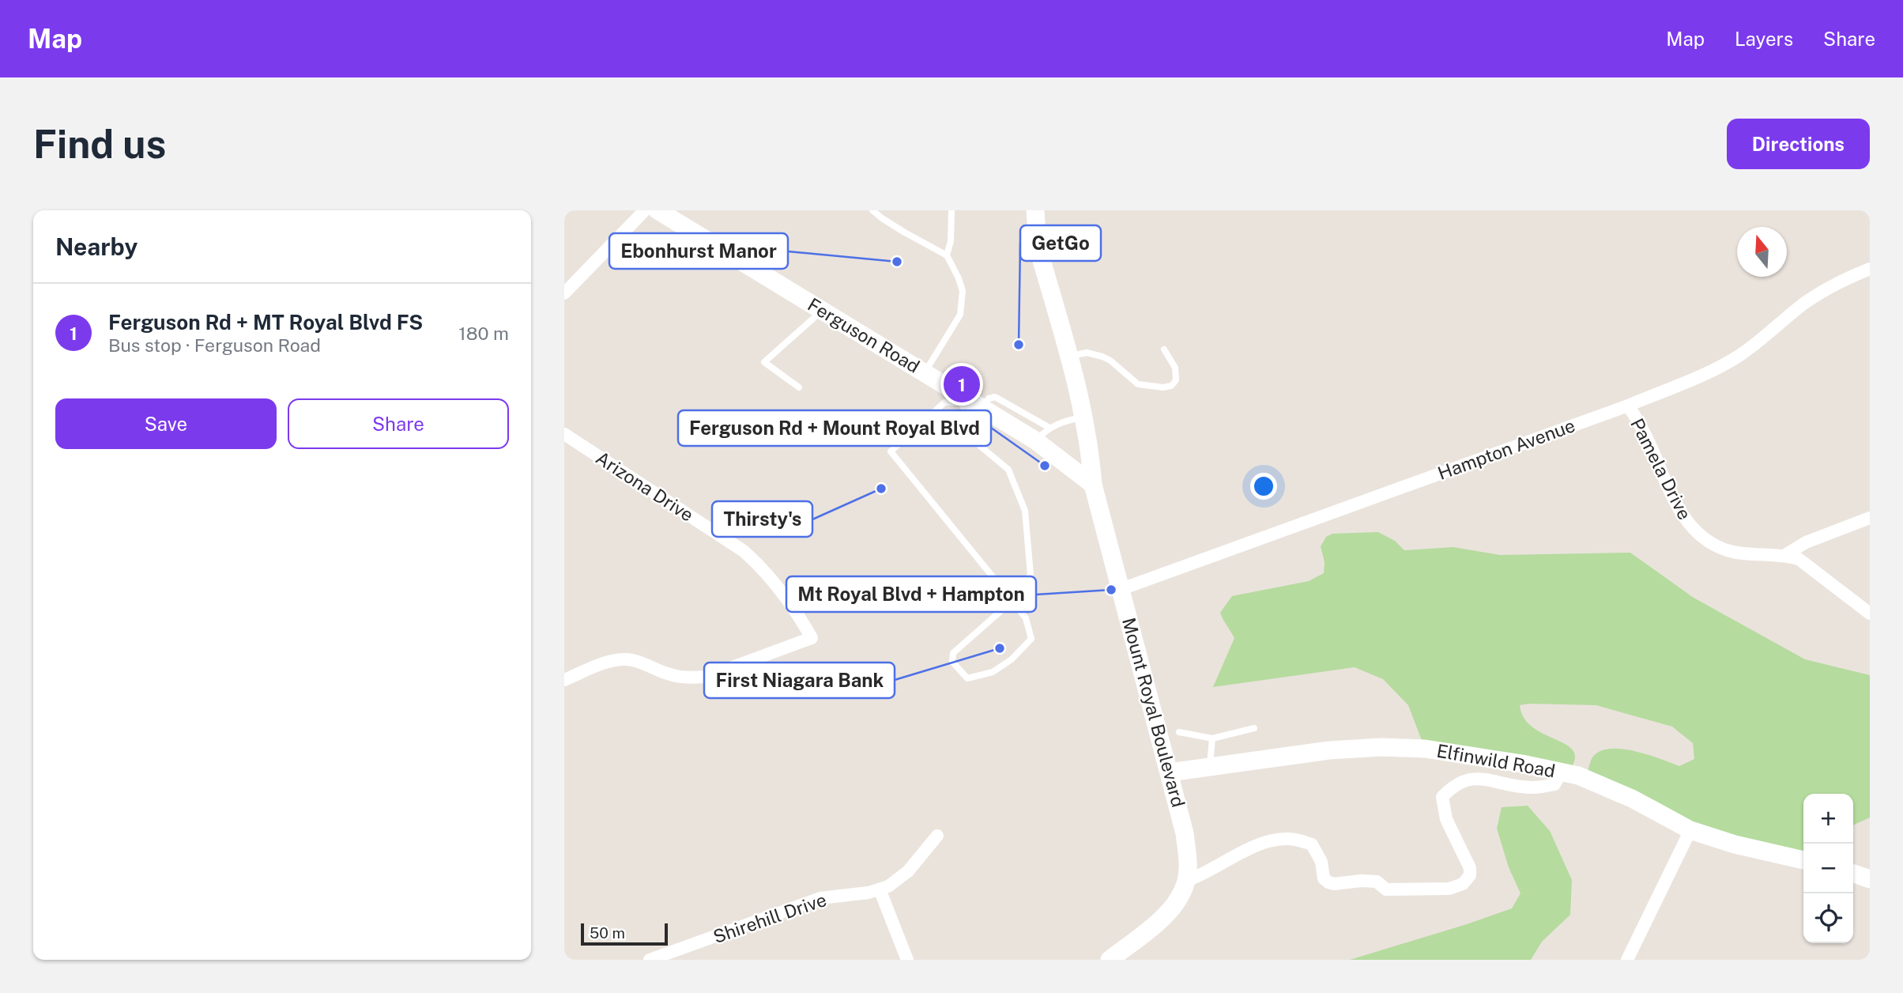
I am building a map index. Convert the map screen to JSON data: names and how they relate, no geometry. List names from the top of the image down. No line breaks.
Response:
{"streets":{"street":["Ferguson Road","Hampton Avenue","Pamela Drive","Arizona Drive","Mount Royal Boulevard","Elfinwild Road","Shirehill Drive"]},"crossings":[["Ferguson Road","Mount Royal Boulevard"],["Hampton Avenue","Pamela Drive"],["Hampton Avenue","Mount Royal Boulevard"],["Mount Royal Boulevard","Elfinwild Road"]],"places":["Ebonhurst Manor","GetGo","Ferguson Rd + Mount Royal Blvd","Thirsty's","Mt Royal Blvd + Hampton","First Niagara Bank"],"scale_bar":"50 m","north":"top","page":{"header":"Map","nav":["Map","Layers","Share"],"buttons":["Directions",["Save","Share"]],"title":"Find us","heading":"Nearby","list":[{"mark":"1","name":"Ferguson Rd + MT Royal Blvd FS","note":"Bus stop · Ferguson Road","value":"180 m"}],"pins":"1","map_buttons":["+","−"],"scale":"50 m"}}
